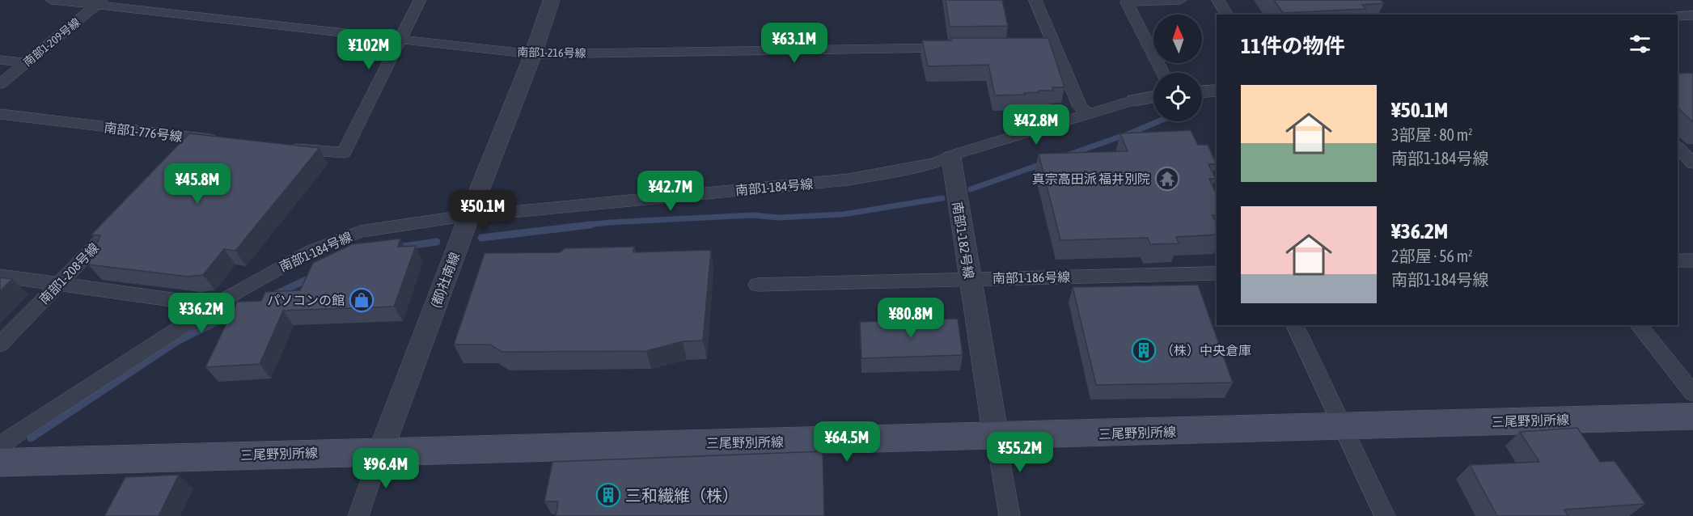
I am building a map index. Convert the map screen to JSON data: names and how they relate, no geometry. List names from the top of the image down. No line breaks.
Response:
{"streets":{"main road":["三尾野別所線"],"street":["南部1-209号線","南部1-216号線","南部1-776号線","南部1-184号線","南部1-182号線","南部1-208号線","南部1-186号線","(都)社南線"]},"crossings":[["南部1-209号線","南部1-216号線"],["南部1-216号線","(都)社南線"],["南部1-184号線","南部1-182号線"],["南部1-184号線","(都)社南線"],["南部1-182号線","南部1-186号線"],["南部1-182号線","三尾野別所線"],["(都)社南線","三尾野別所線"]],"places":{"temple":["真宗高田派 福井別院"],"shop":["パソコンの館"],"building":["（株）中央倉庫","三和繊維（株）"]},"north":"top","page":{"heading":"11件の物件","price":["¥63.1M","¥102M","¥42.8M","¥45.8M","¥42.7M","¥50.1M","¥36.2M","¥80.8M","¥64.5M","¥55.2M","¥96.4M"],"list":[{"name":"¥50.1M","note":"3部屋 · 80 m² · 南部1-184号線"},{"name":"¥36.2M","note":"2部屋 · 56 m² · 南部1-184号線"}]}}
